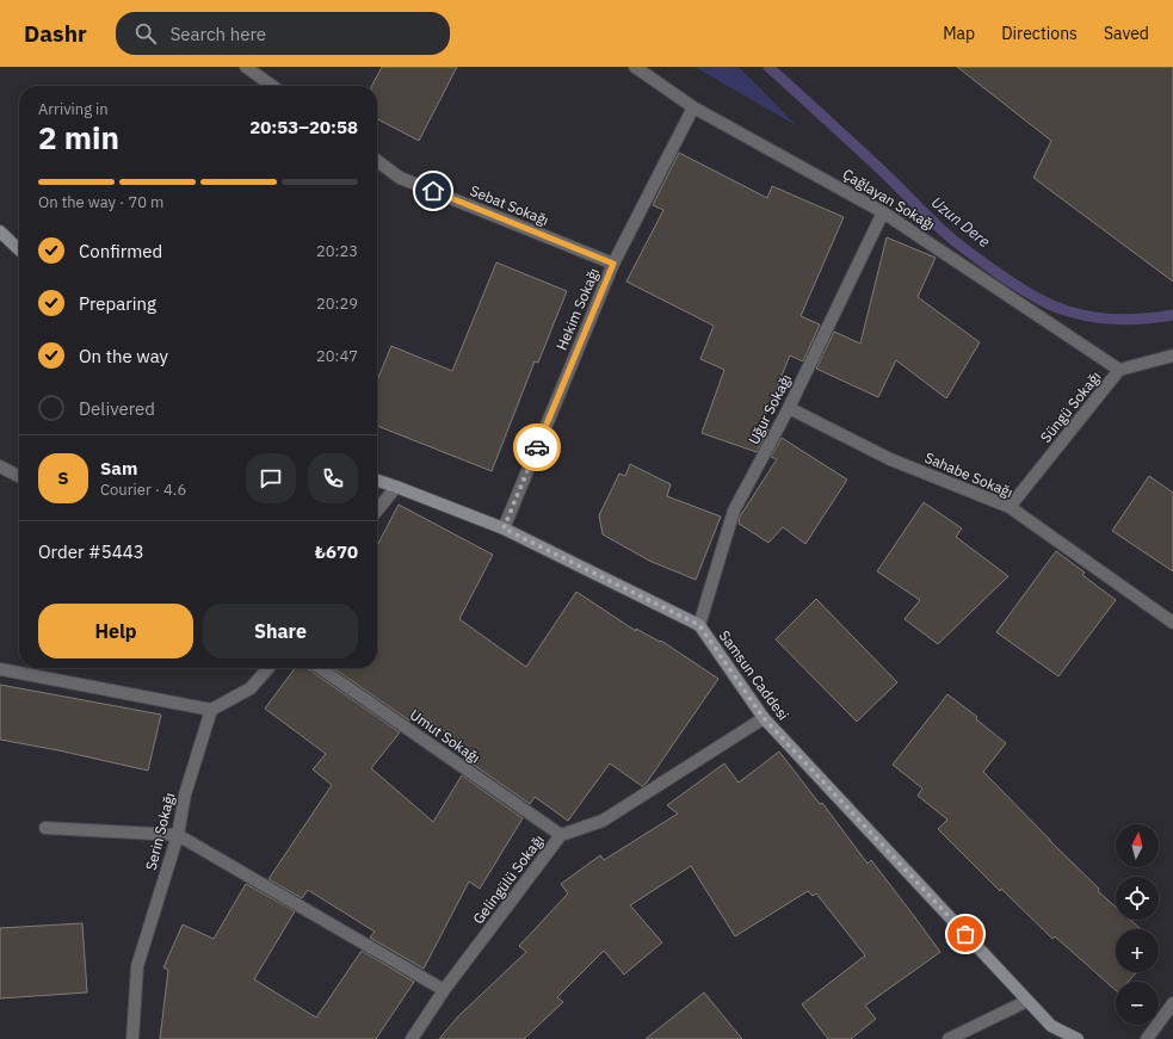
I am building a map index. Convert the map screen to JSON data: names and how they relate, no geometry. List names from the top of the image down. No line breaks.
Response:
{"streets":{"street":["Çağlayan Sokağı","Sebat Sokağı","Hekim Sokağı","Süngü Sokağı","Uğur Sokağı","Sahabe Sokağı","Samsun Caddesi","Umut Sokağı","Serin Sokağı","Gelingülü Sokağı"]},"crossings":[["Çağlayan Sokağı","Hekim Sokağı"],["Çağlayan Sokağı","Süngü Sokağı"],["Çağlayan Sokağı","Uğur Sokağı"],["Sebat Sokağı","Hekim Sokağı"],["Hekim Sokağı","Samsun Caddesi"],["Süngü Sokağı","Sahabe Sokağı"],["Uğur Sokağı","Sahabe Sokağı"],["Uğur Sokağı","Samsun Caddesi"],["Samsun Caddesi","Gelingülü Sokağı"],["Umut Sokağı","Gelingülü Sokağı"]],"water":["Uzun Dere"],"north":"top","page":{"header":"Dashr","search":"Search here","nav":["Map","Directions","Saved"],"heading":["2 min","Arriving in","20:53–20:58"],"panel":["Sam","Courier · 4.6","Order #5443","₺670"],"bar":"On the way · 70 m","list":[["Confirmed","20:23"],["Preparing","20:29"],["On the way","20:47"],"Delivered"],"round":"S","buttons":["Help","Share"],"map_buttons":["+","−"]}}
